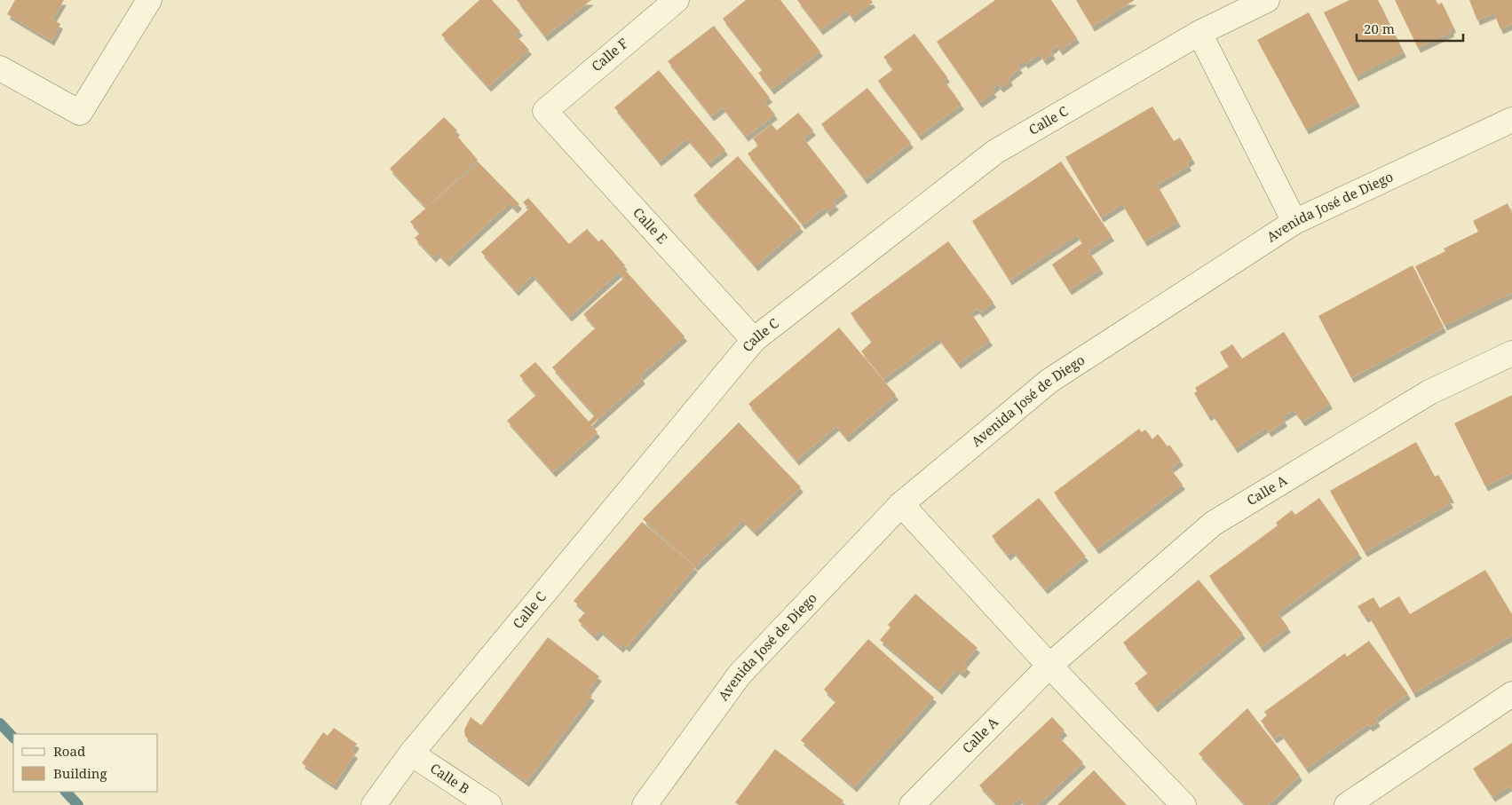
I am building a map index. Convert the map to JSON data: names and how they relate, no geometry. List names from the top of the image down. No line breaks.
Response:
{"streets":{"street":["Calle F","Calle C","Avenida José de Diego","Calle E","Calle A","Calle B"]},"crossings":[["Calle F","Calle E"],["Calle C","Calle E"],["Calle C","Calle B"]],"legend":["Road","Building"],"scale_bar":"20 m"}
